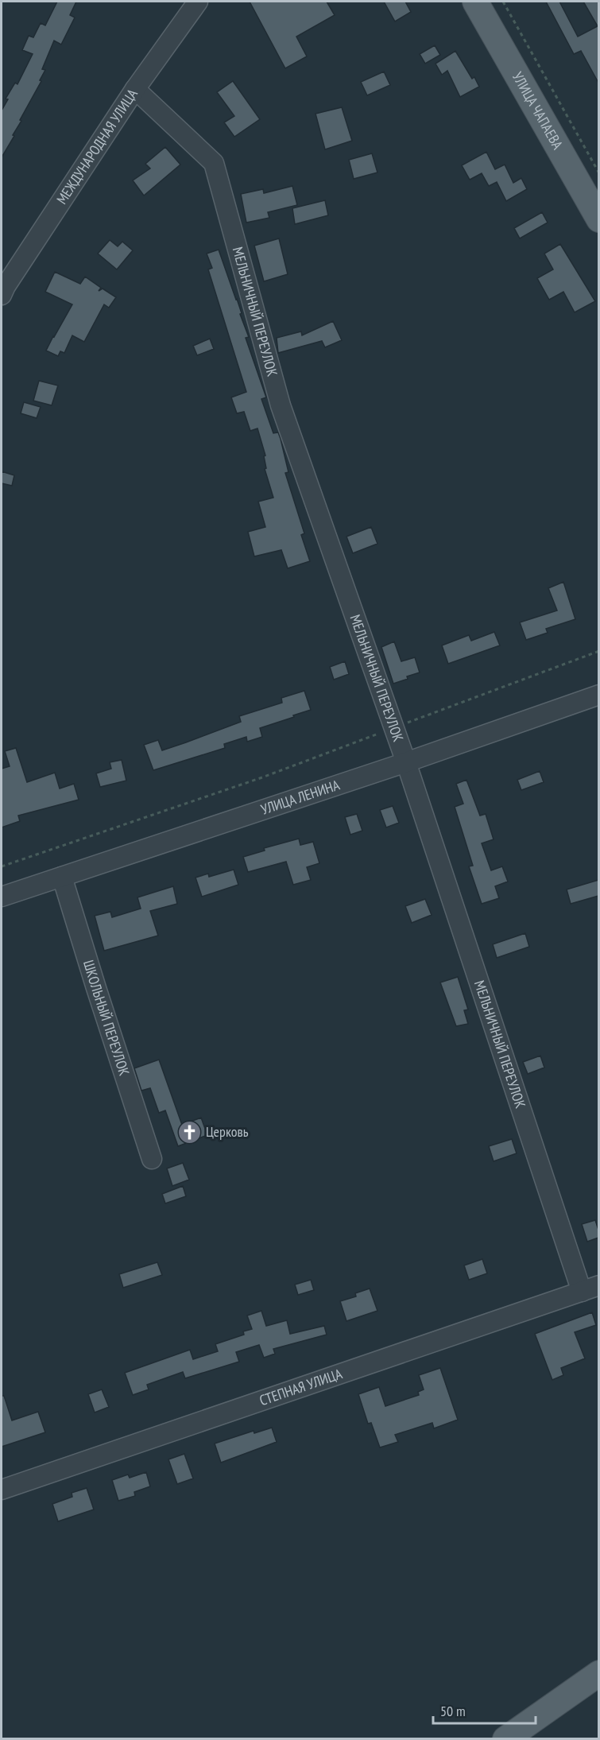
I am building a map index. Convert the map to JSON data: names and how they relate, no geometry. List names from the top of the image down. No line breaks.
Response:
{"streets":{"main road":["УЛИЦА ЧАПАЕВА"],"street":["МЕЖДУНАРОДНАЯ УЛИЦА","МЕЛЬНИЧНЫЙ ПЕРЕУЛОК","УЛИЦА ЛЕНИНА","ШКОЛЬНЫЙ ПЕРЕУЛОК","СТЕПНАЯ УЛИЦА"]},"crossings":[["МЕЖДУНАРОДНАЯ УЛИЦА","МЕЛЬНИЧНЫЙ ПЕРЕУЛОК"],["МЕЛЬНИЧНЫЙ ПЕРЕУЛОК","УЛИЦА ЛЕНИНА"],["МЕЛЬНИЧНЫЙ ПЕРЕУЛОК","СТЕПНАЯ УЛИЦА"],["УЛИЦА ЛЕНИНА","ШКОЛЬНЫЙ ПЕРЕУЛОК"]],"places":{"church":["Церковь"]},"scale_bar":"50 m"}
